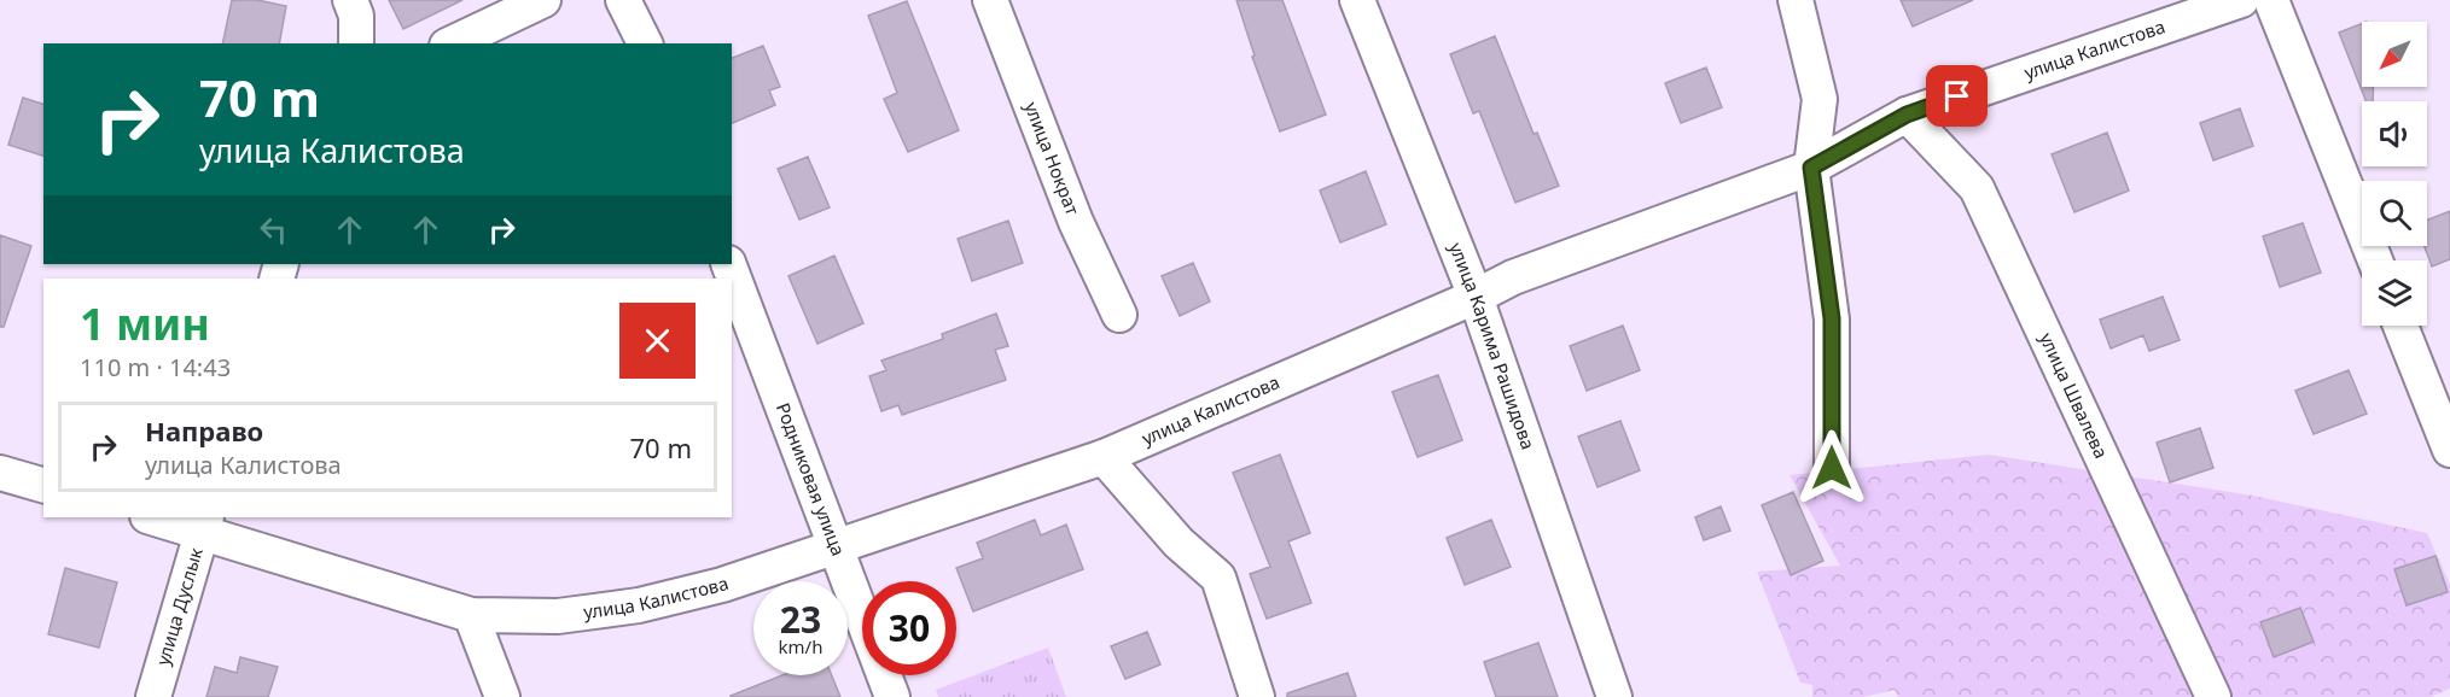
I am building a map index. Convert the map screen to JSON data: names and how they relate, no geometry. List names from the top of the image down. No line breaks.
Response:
{"streets":{"street":["улица Калистова","улица Нократ","улица Карима Рашидова","улица Швалева","Родниковая улица","улица Дуслык"]},"crossings":[["улица Калистова","улица Карима Рашидова"],["улица Калистова","улица Швалева"],["улица Калистова","Родниковая улица"],["улица Калистова","улица Дуслык"]],"north":"bottom left","page":{"turn":["70 m","улица Калистова"],"heading":["1 мин","110 m · 14:43"],"list":[{"name":"Направо","note":"улица Калистова","value":"70 m"}],"speed":"23 km/h","limit":"30"}}
